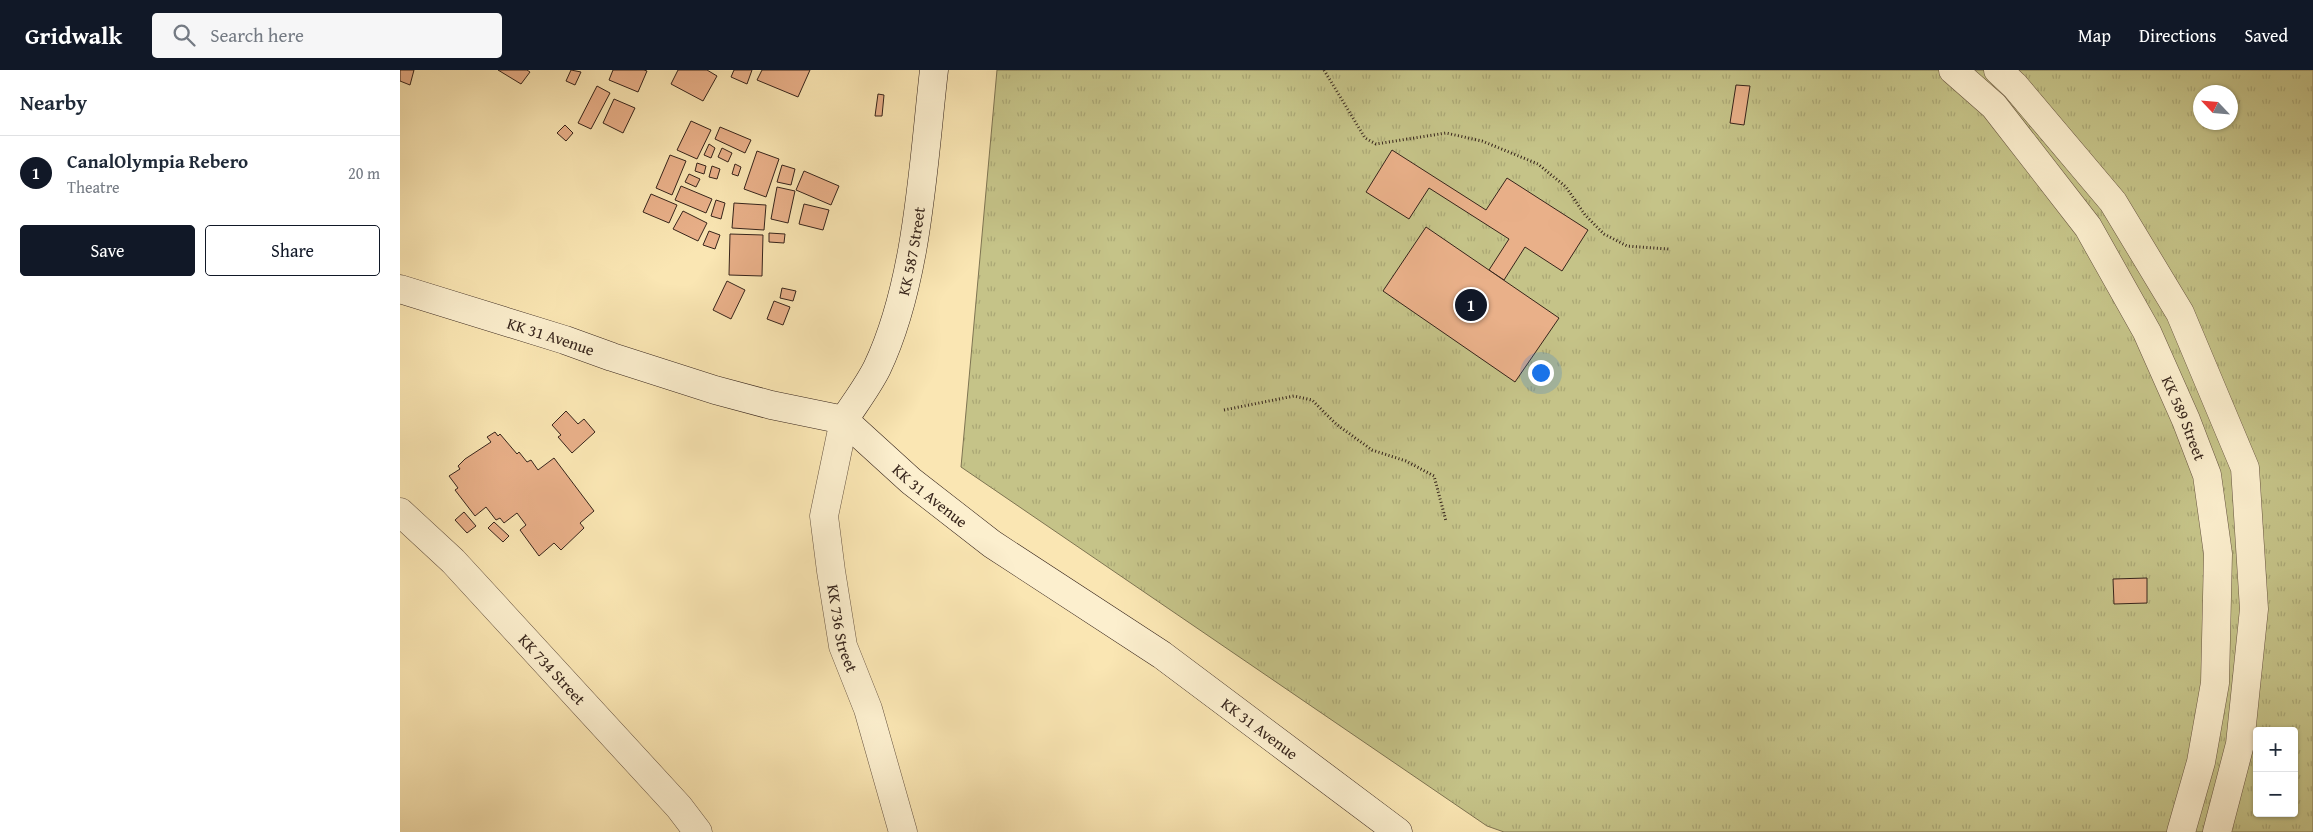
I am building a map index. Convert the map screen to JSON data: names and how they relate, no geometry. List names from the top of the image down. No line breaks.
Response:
{"streets":{"street":["KK 587 Street","KK 31 Avenue","KK 589 Street","KK 736 Street","KK 734 Street"]},"crossings":[["KK 587 Street","KK 31 Avenue"],["KK 587 Street","KK 736 Street"],["KK 31 Avenue","KK 736 Street"]],"north":"top left","page":{"header":"Gridwalk","search":"Search here","nav":["Map","Directions","Saved"],"heading":"Nearby","list":[{"mark":"1","name":"CanalOlympia Rebero","note":"Theatre","value":"20 m"}],"buttons":["Save","Share"],"pins":"1","map_buttons":["+","−"]}}
